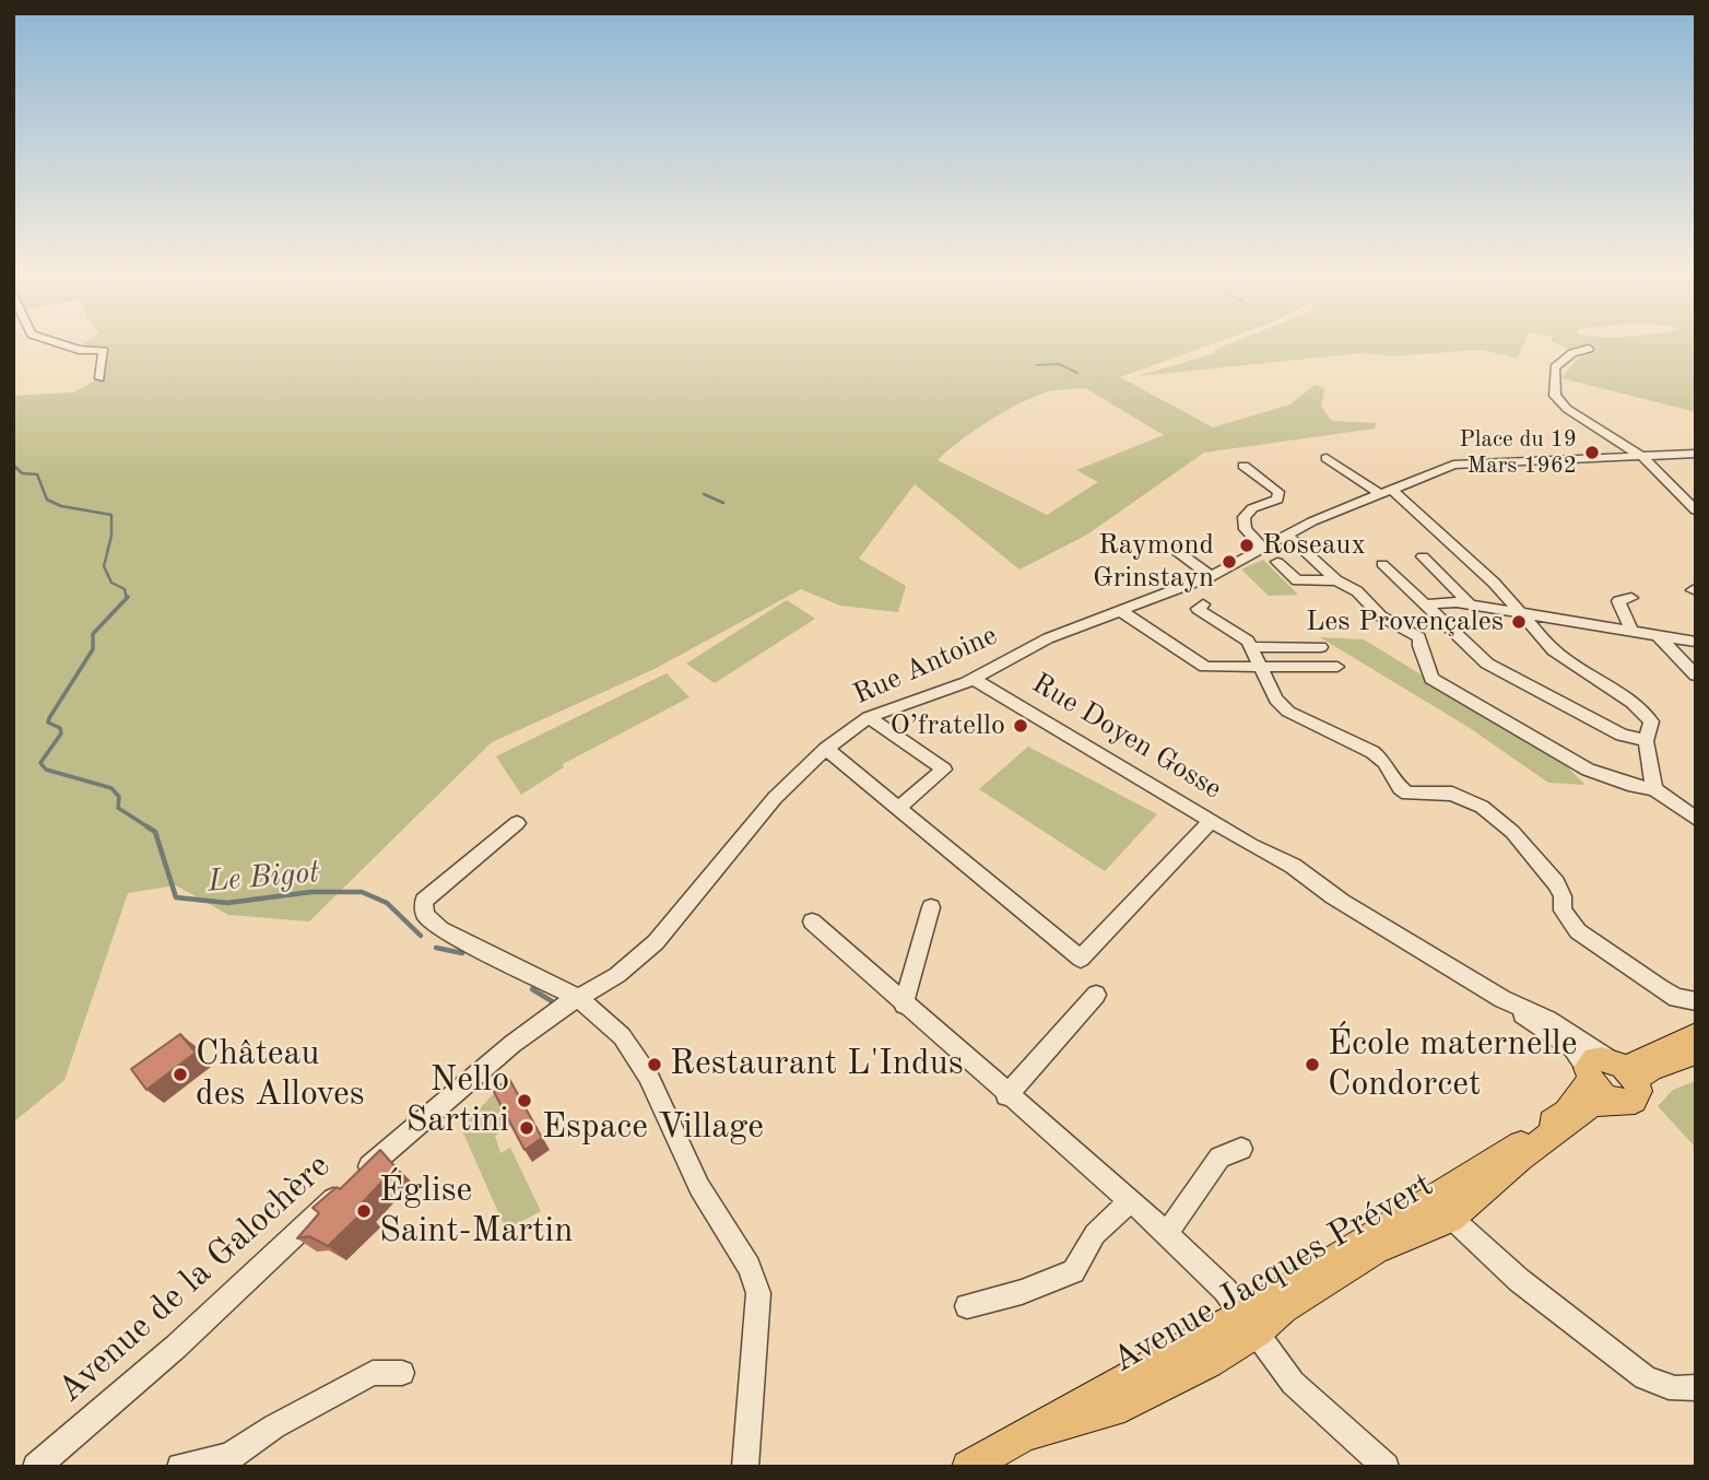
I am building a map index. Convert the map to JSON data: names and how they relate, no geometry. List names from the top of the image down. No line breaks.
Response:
{"streets":{"main road":["Avenue Jacques Prévert"],"street":["Rue Antoine","Rue Doyen Gosse","Avenue de la Galochère"]},"crossings":[["Rue Antoine","Rue Doyen Gosse"],["Rue Antoine","Avenue de la Galochère"],["Rue Doyen Gosse","Avenue Jacques Prévert"]],"water":["Le Bigot"],"places":["Place du 19 Mars 1962","Roseaux","Raymond Grinstayn","Les Provençales","O’fratello","Restaurant L'Indus","École maternelle Condorcet","Château des Alloves","Nello Sartini","Espace Village","Église Saint-Martin"]}
